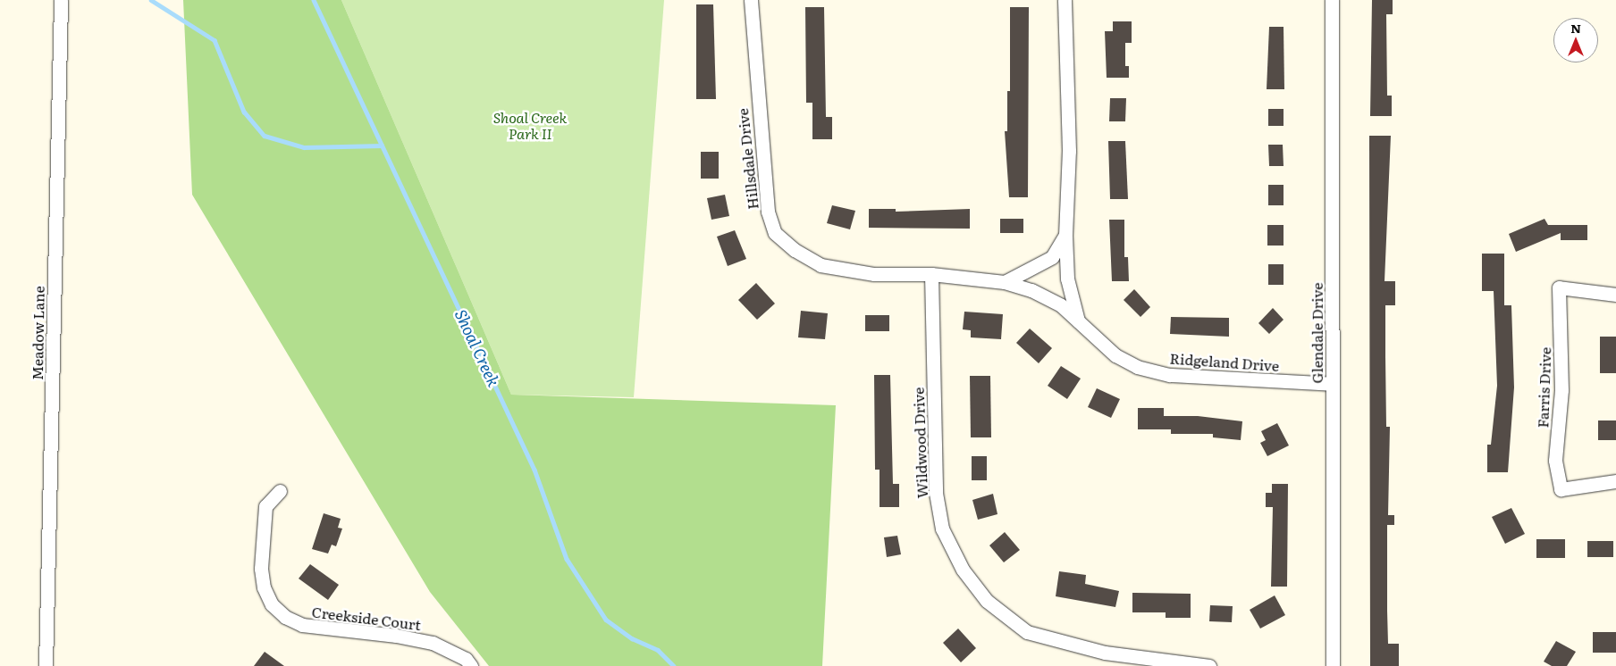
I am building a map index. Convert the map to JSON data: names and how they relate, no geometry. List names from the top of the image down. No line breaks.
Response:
{"streets":{"street":["Hillsdale Drive","Meadow Lane","Glendale Drive","Ridgeland Drive","Farris Drive","Wildwood Drive","Creekside Court"]},"crossings":[["Hillsdale Drive","Ridgeland Drive"],["Hillsdale Drive","Wildwood Drive"],["Glendale Drive","Ridgeland Drive"]],"water":["Shoal Creek"],"parks":["Shoal Creek Park II"],"north":"top"}
